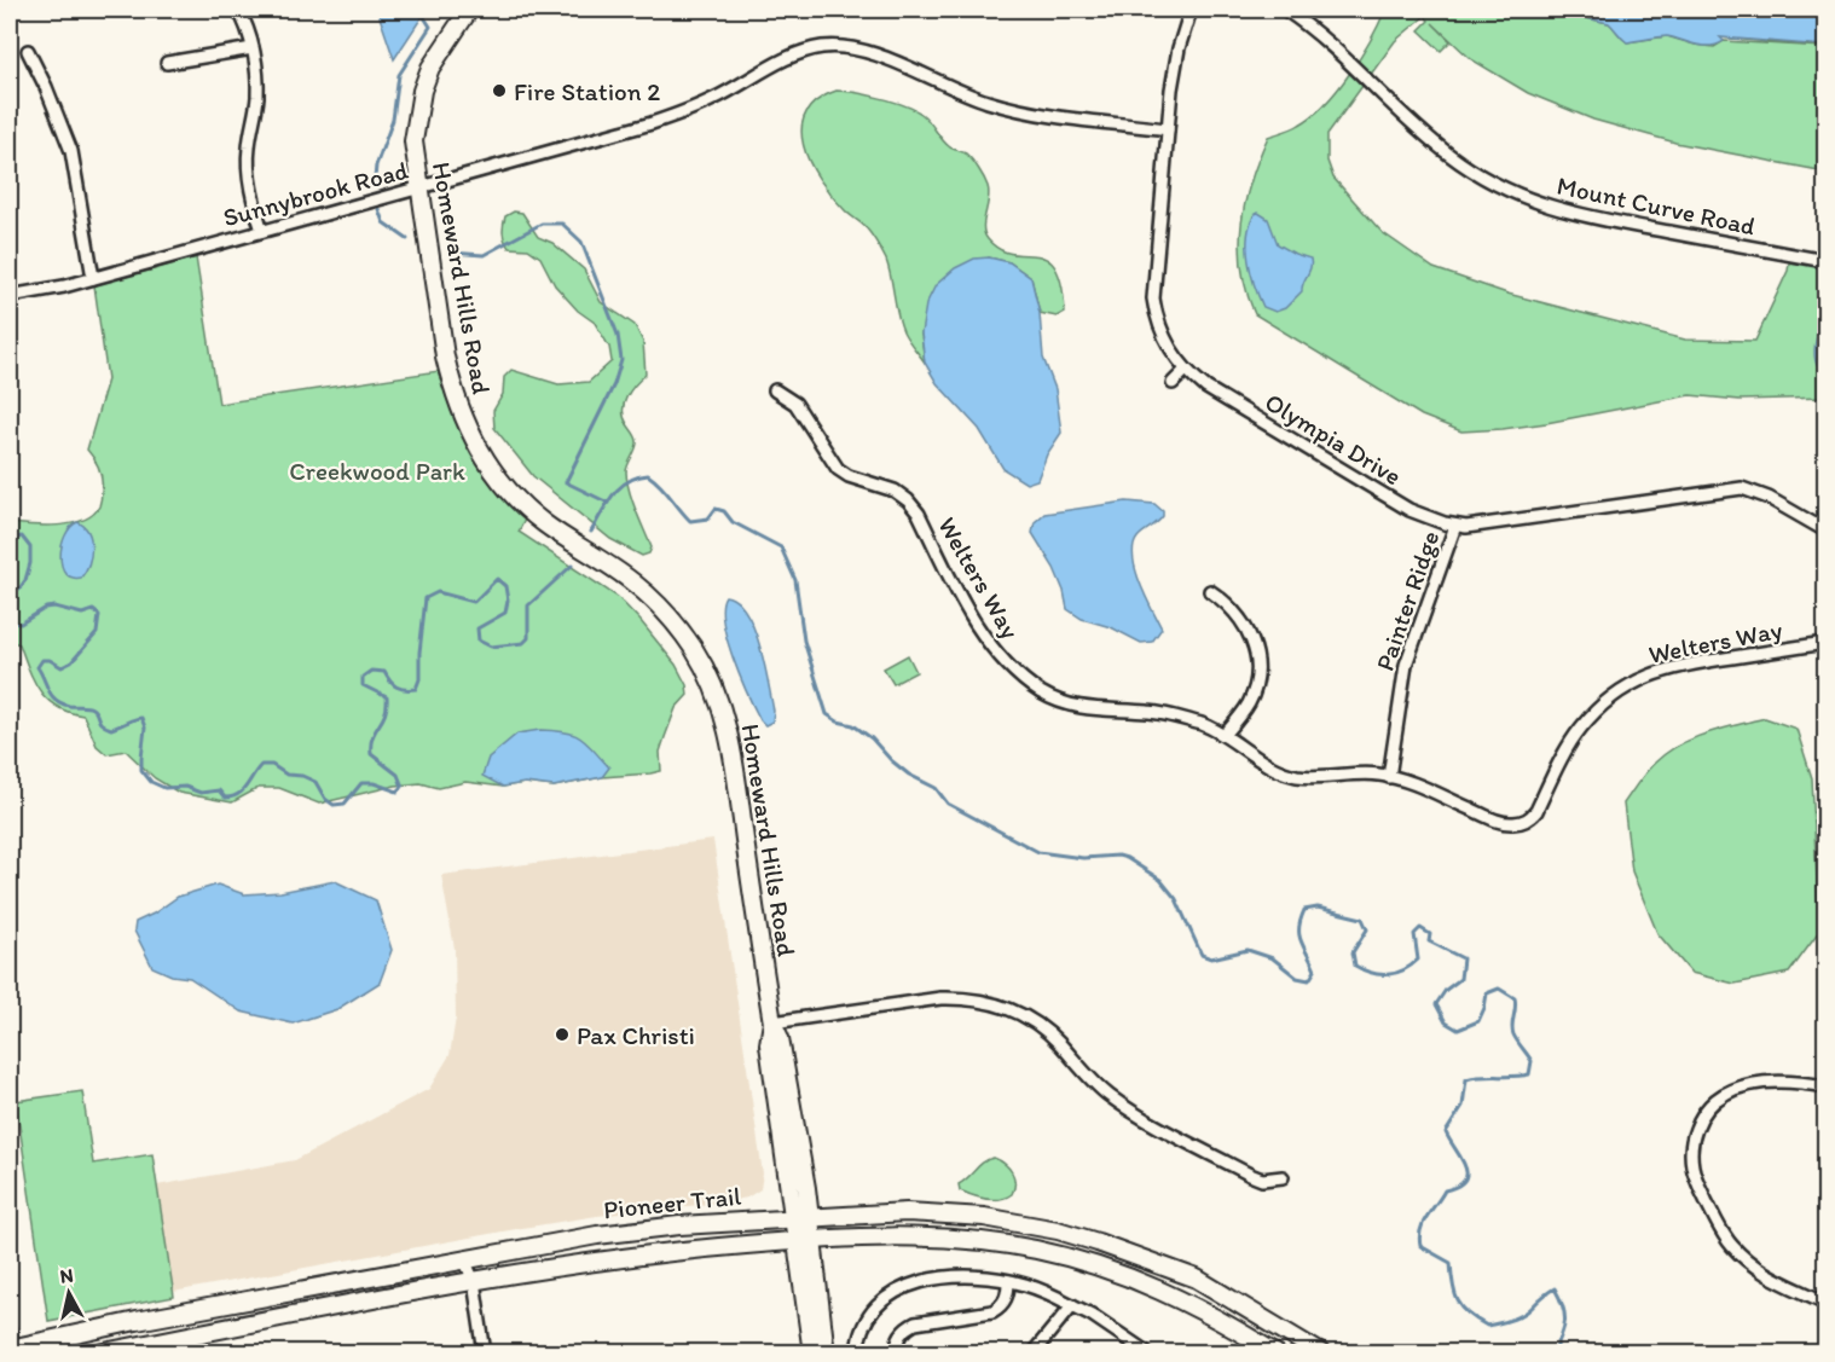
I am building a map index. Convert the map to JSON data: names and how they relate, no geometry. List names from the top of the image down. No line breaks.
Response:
{"streets":{"main road":["Homeward Hills Road","Pioneer Trail"],"street":["Sunnybrook Road","Mount Curve Road","Olympia Drive","Welters Way","Painter Ridge"]},"crossings":[["Sunnybrook Road","Homeward Hills Road"],["Sunnybrook Road","Olympia Drive"],["Homeward Hills Road","Pioneer Trail"],["Olympia Drive","Painter Ridge"],["Welters Way","Painter Ridge"]],"parks":["Creekwood Park"],"places":["Fire Station 2","Pax Christi"],"north":"top"}
